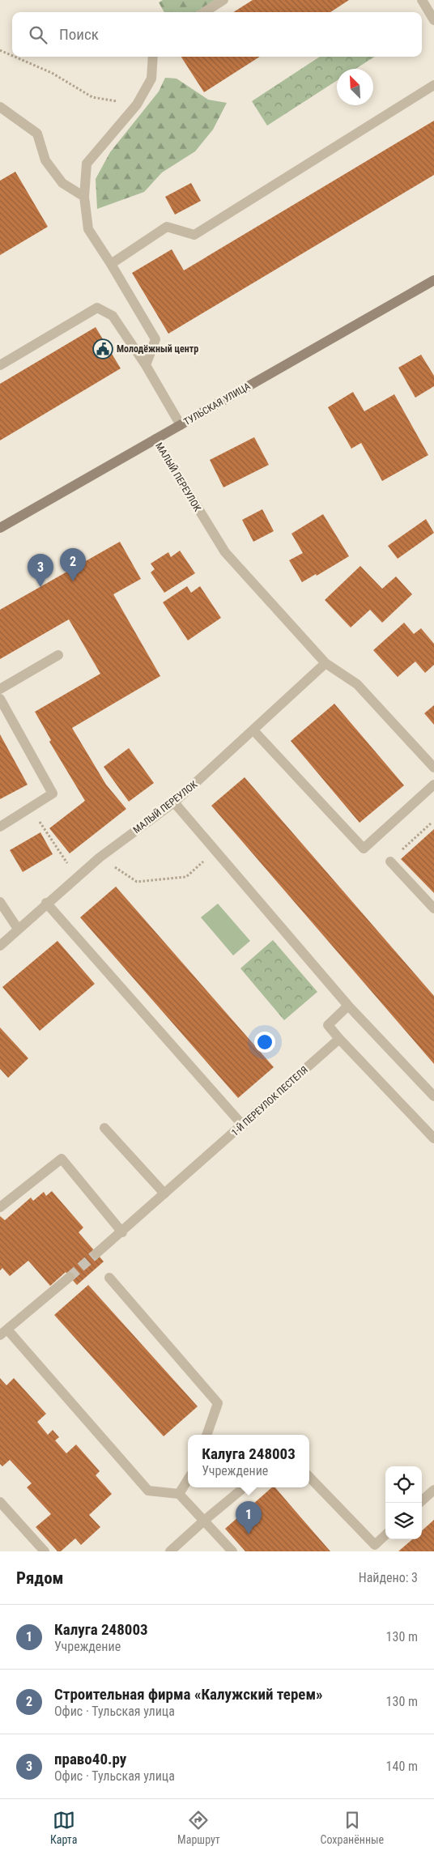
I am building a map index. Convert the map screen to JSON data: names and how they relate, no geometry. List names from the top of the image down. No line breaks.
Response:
{"streets":{"main road":["ТУЛЬСКАЯ УЛИЦА"],"street":["МАЛЫЙ ПЕРЕУЛОК","1-Й ПЕРЕУЛОК ПЕСТЕЛЯ"]},"crossings":[["ТУЛЬСКАЯ УЛИЦА","МАЛЫЙ ПЕРЕУЛОК"]],"places":{"public building":["Молодёжный центр"]},"north":"top left","page":{"search":"Поиск","pins":["2","3","1"],"popup":["Калуга 248003","Учреждение"],"heading":["Рядом","Найдено: 3"],"list":[{"mark":"1","name":"Калуга 248003","note":"Учреждение","value":"130 m"},{"mark":"2","name":"Строительная фирма «Калужский терем»","note":"Офис · Тульская улица","value":"130 m"},{"mark":"3","name":"право40.ру","note":"Офис · Тульская улица","value":"140 m"}],"nav":["Карта","Маршрут","Сохранённые"]}}
